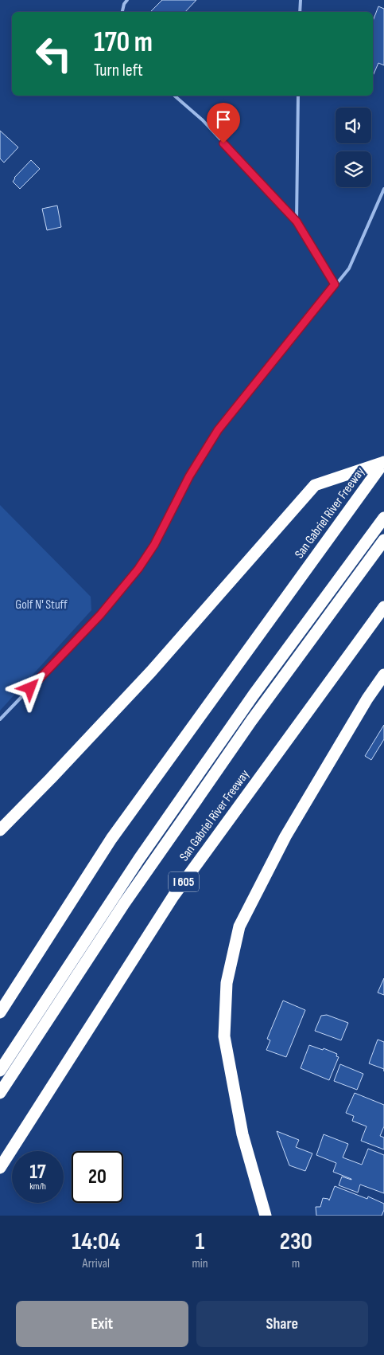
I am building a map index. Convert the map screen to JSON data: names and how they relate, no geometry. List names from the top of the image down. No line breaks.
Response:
{"streets":{"highway":["San Gabriel River Freeway","I 605"]},"parks":["Golf N' Stuff"],"page":{"turn":["170 m","Turn left"],"speed":"17 km/h","limit":"20","eta":["14:04","Arrival","1","min","230","m"],"buttons":["Exit","Share"]}}
